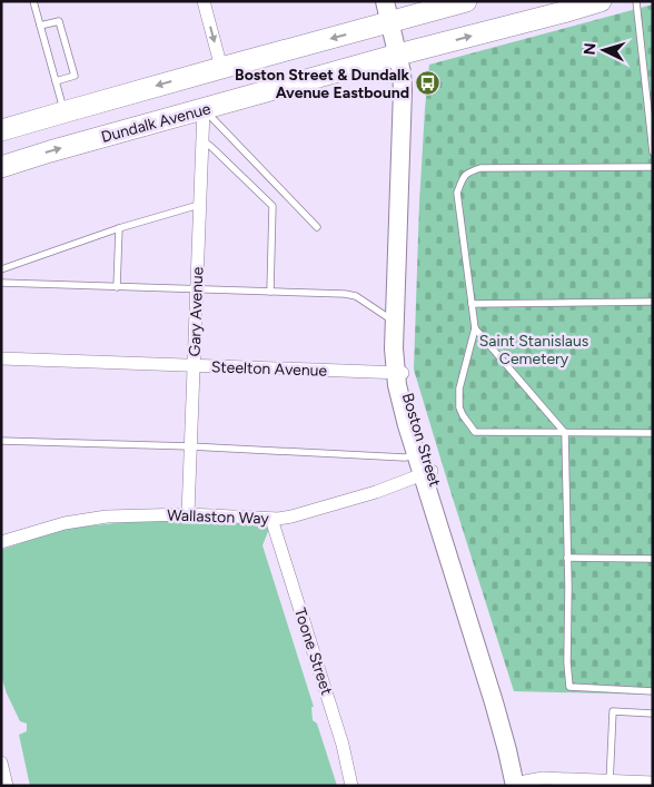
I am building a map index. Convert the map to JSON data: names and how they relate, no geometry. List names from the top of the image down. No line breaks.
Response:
{"streets":{"main road":["Dundalk Avenue","Boston Street"],"street":["Gary Avenue","Steelton Avenue","Wallaston Way","Toone Street"]},"crossings":[["Dundalk Avenue","Gary Avenue"],["Dundalk Avenue","Boston Street"],["Gary Avenue","Steelton Avenue"],["Gary Avenue","Wallaston Way"],["Steelton Avenue","Boston Street"],["Boston Street","Wallaston Way"],["Wallaston Way","Toone Street"]],"parks":["Saint Stanislaus Cemetery"],"places":{"bus stop":["Boston Street & Dundalk Avenue Eastbound"]},"north":"left"}
